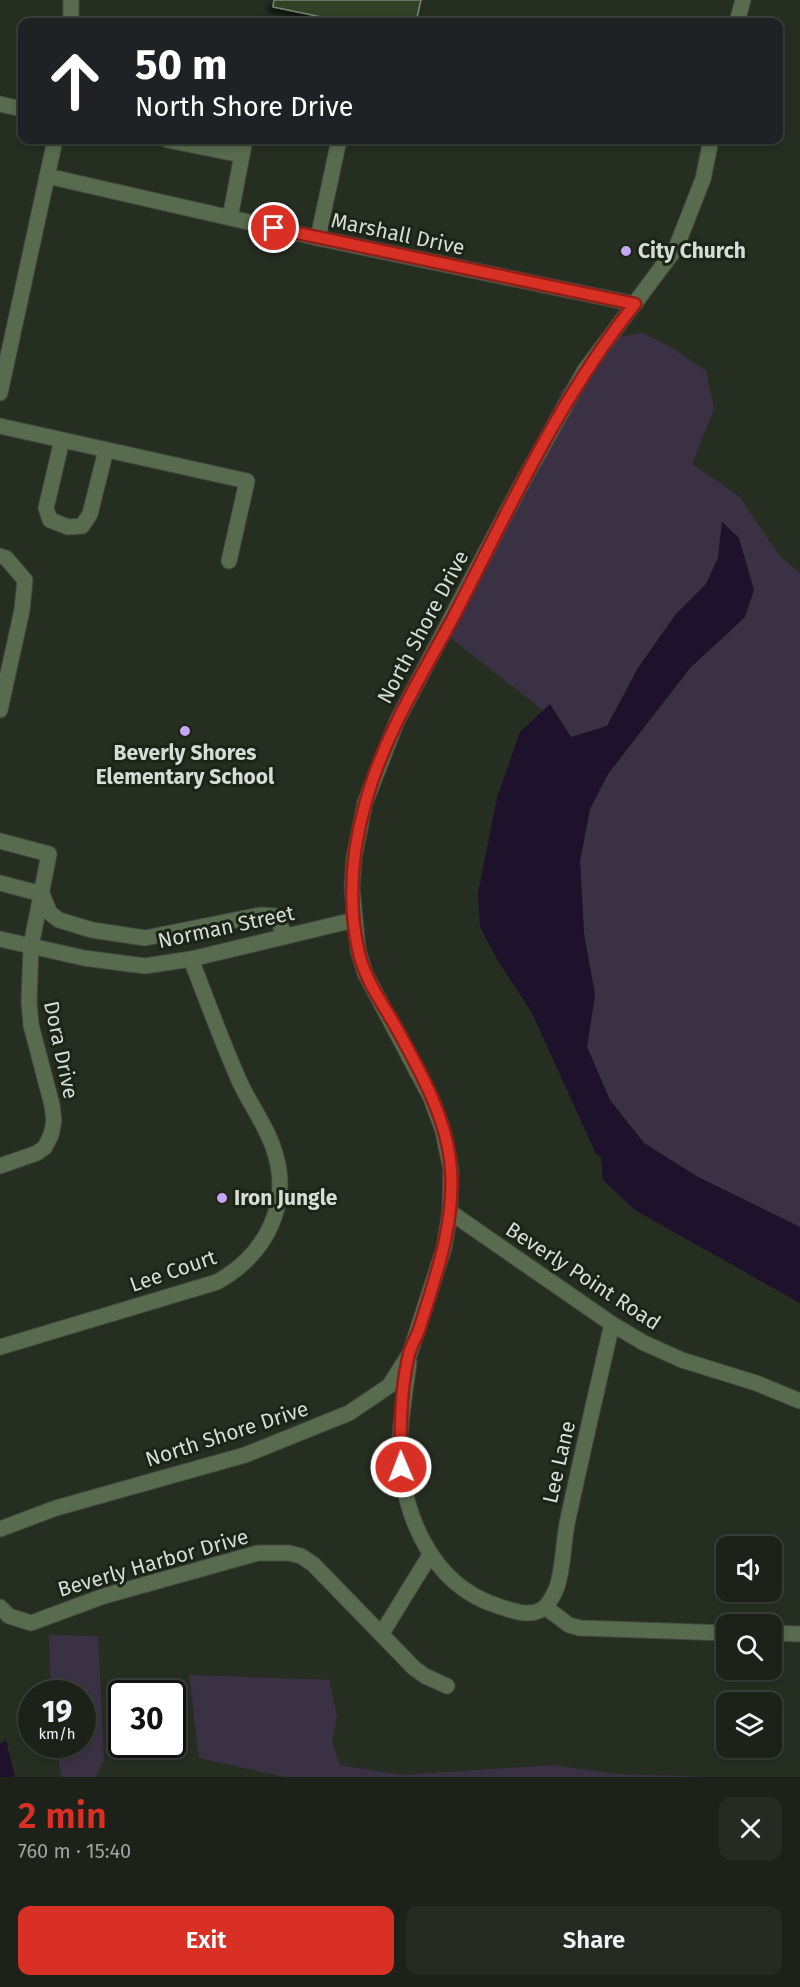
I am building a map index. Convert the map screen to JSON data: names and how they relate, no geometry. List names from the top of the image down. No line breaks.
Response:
{"streets":{"street":["Marshall Drive","North Shore Drive","Norman Street","Dora Drive","Lee Court","Beverly Point Road","Lee Lane","Beverly Harbor Drive"]},"crossings":[["Marshall Drive","North Shore Drive"],["North Shore Drive","Norman Street"],["North Shore Drive","Beverly Point Road"],["Norman Street","Dora Drive"],["Norman Street","Lee Court"],["Beverly Point Road","Lee Lane"]],"places":["City Church","Beverly Shores Elementary School","Iron Jungle"],"page":{"turn":["50 m","North Shore Drive"],"speed":"19 km/h","limit":"30","heading":["2 min","760 m · 15:40"],"buttons":["Exit","Share"]}}
